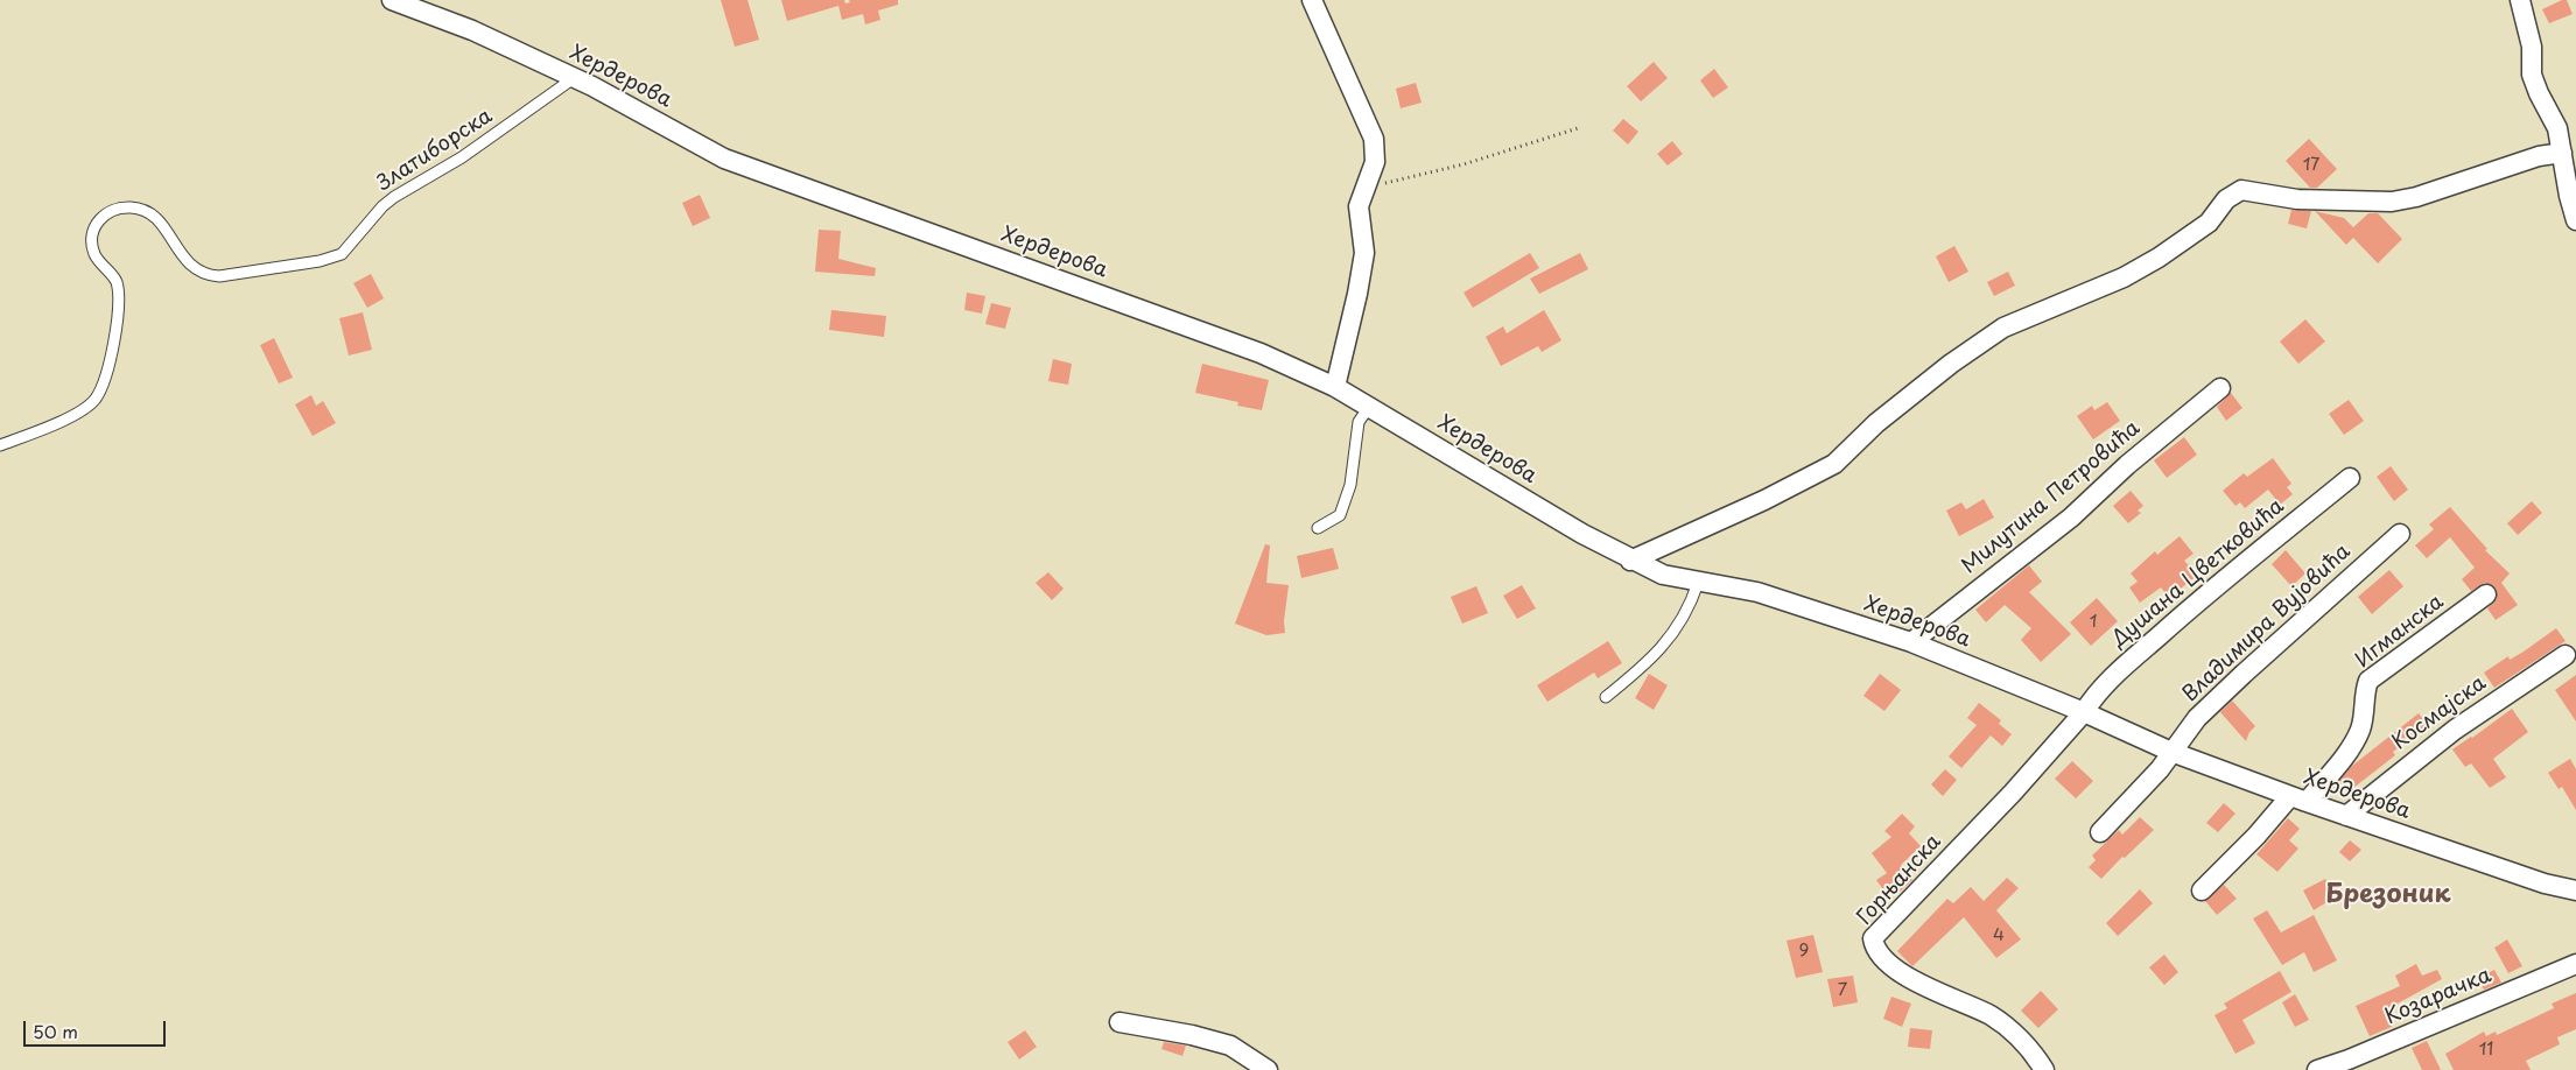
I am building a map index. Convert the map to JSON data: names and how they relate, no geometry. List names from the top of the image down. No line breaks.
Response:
{"streets":{"street":["Хердерова","Милутина Петровића","Душана Цветковића","Владимира Вујовића","Игманска","Космајска","Горњанска","Козарачка"],"lane":["Златиборска"]},"crossings":[["Хердерова","Златиборска"],["Хердерова","Милутина Петровића"],["Хердерова","Душана Цветковића"],["Хердерова","Владимира Вујовића"],["Хердерова","Игманска"],["Хердерова","Космајска"],["Хердерова","Горњанска"],["Душана Цветковића","Горњанска"]],"districts":["Брезоник"],"house_numbers":["17","1","4","9","7","11"],"scale_bar":"50 m"}
